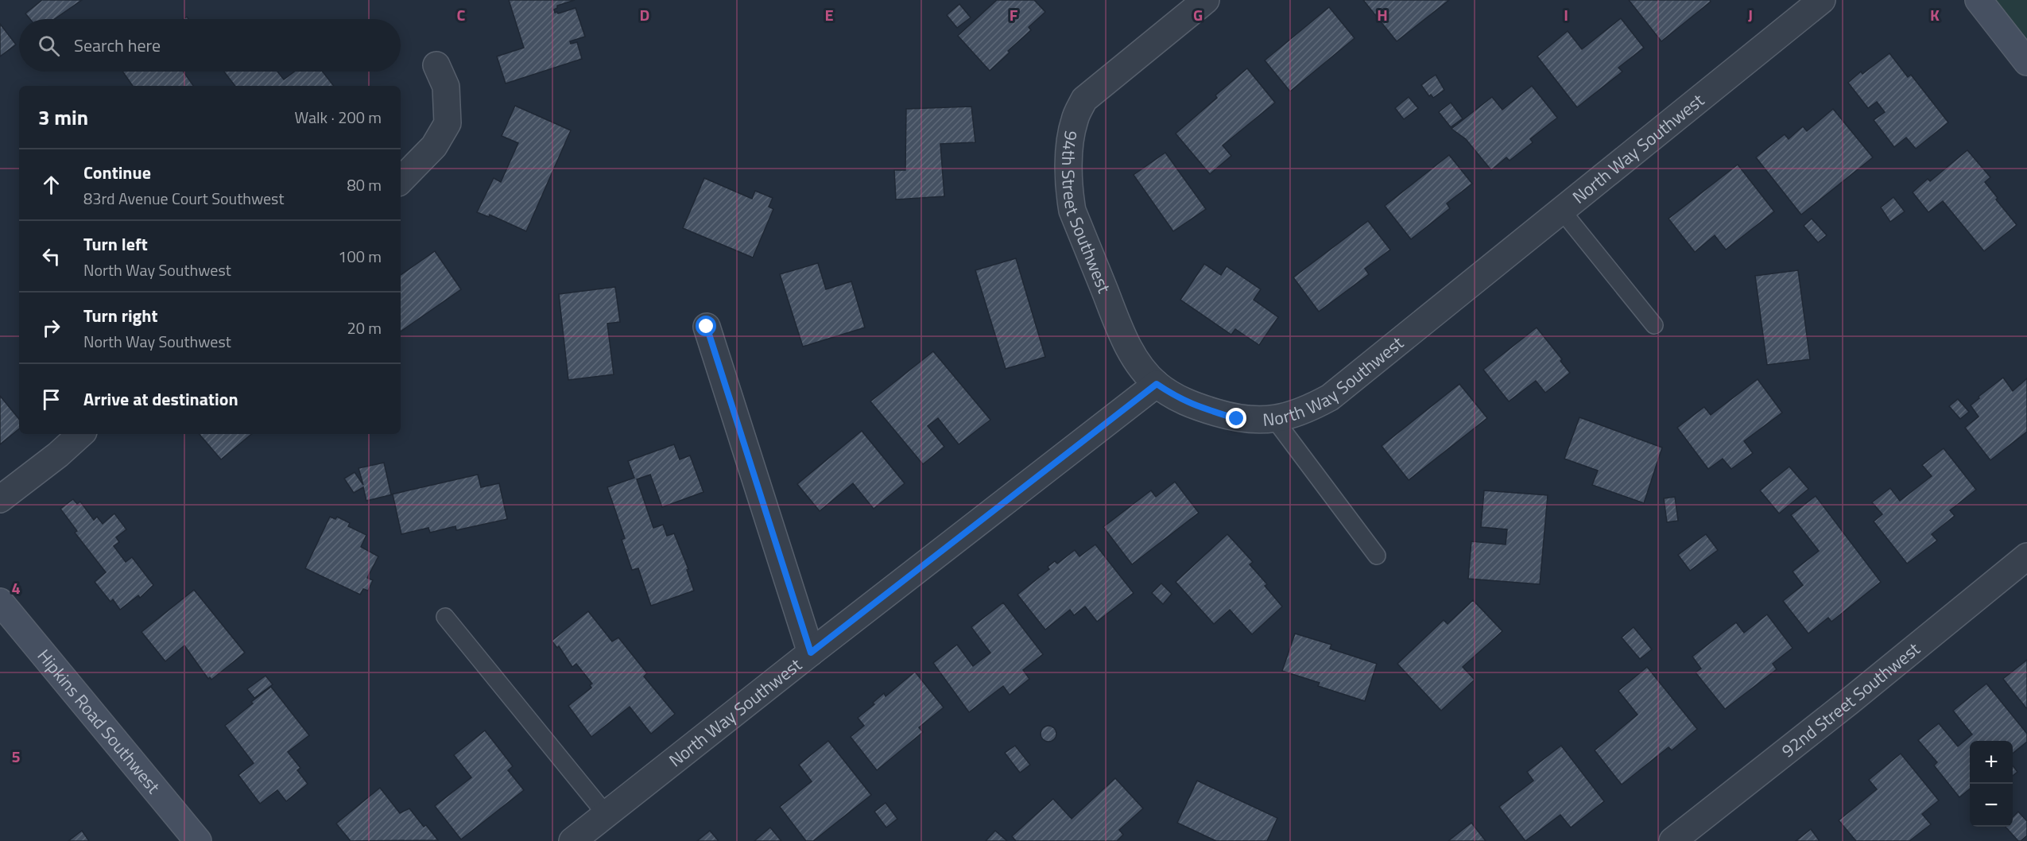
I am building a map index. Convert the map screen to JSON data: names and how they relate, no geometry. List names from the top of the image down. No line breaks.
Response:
{"streets":{"street":["North Way Southwest","94th Street Southwest","92nd Street Southwest","Hipkins Road Southwest"]},"crossings":[["North Way Southwest","94th Street Southwest"]],"page":{"search":"Search here","heading":["3 min","Walk · 200 m"],"list":[["Continue","83rd Avenue Court Southwest","80 m"],["Turn left","North Way Southwest","100 m"],["Turn right","North Way Southwest","20 m"],"Arrive at destination"],"map_buttons":["+","−"]},"grid":{"columns":["C","D","E","F","G","H","I","J","K"],"rows":["4","5"]}}
